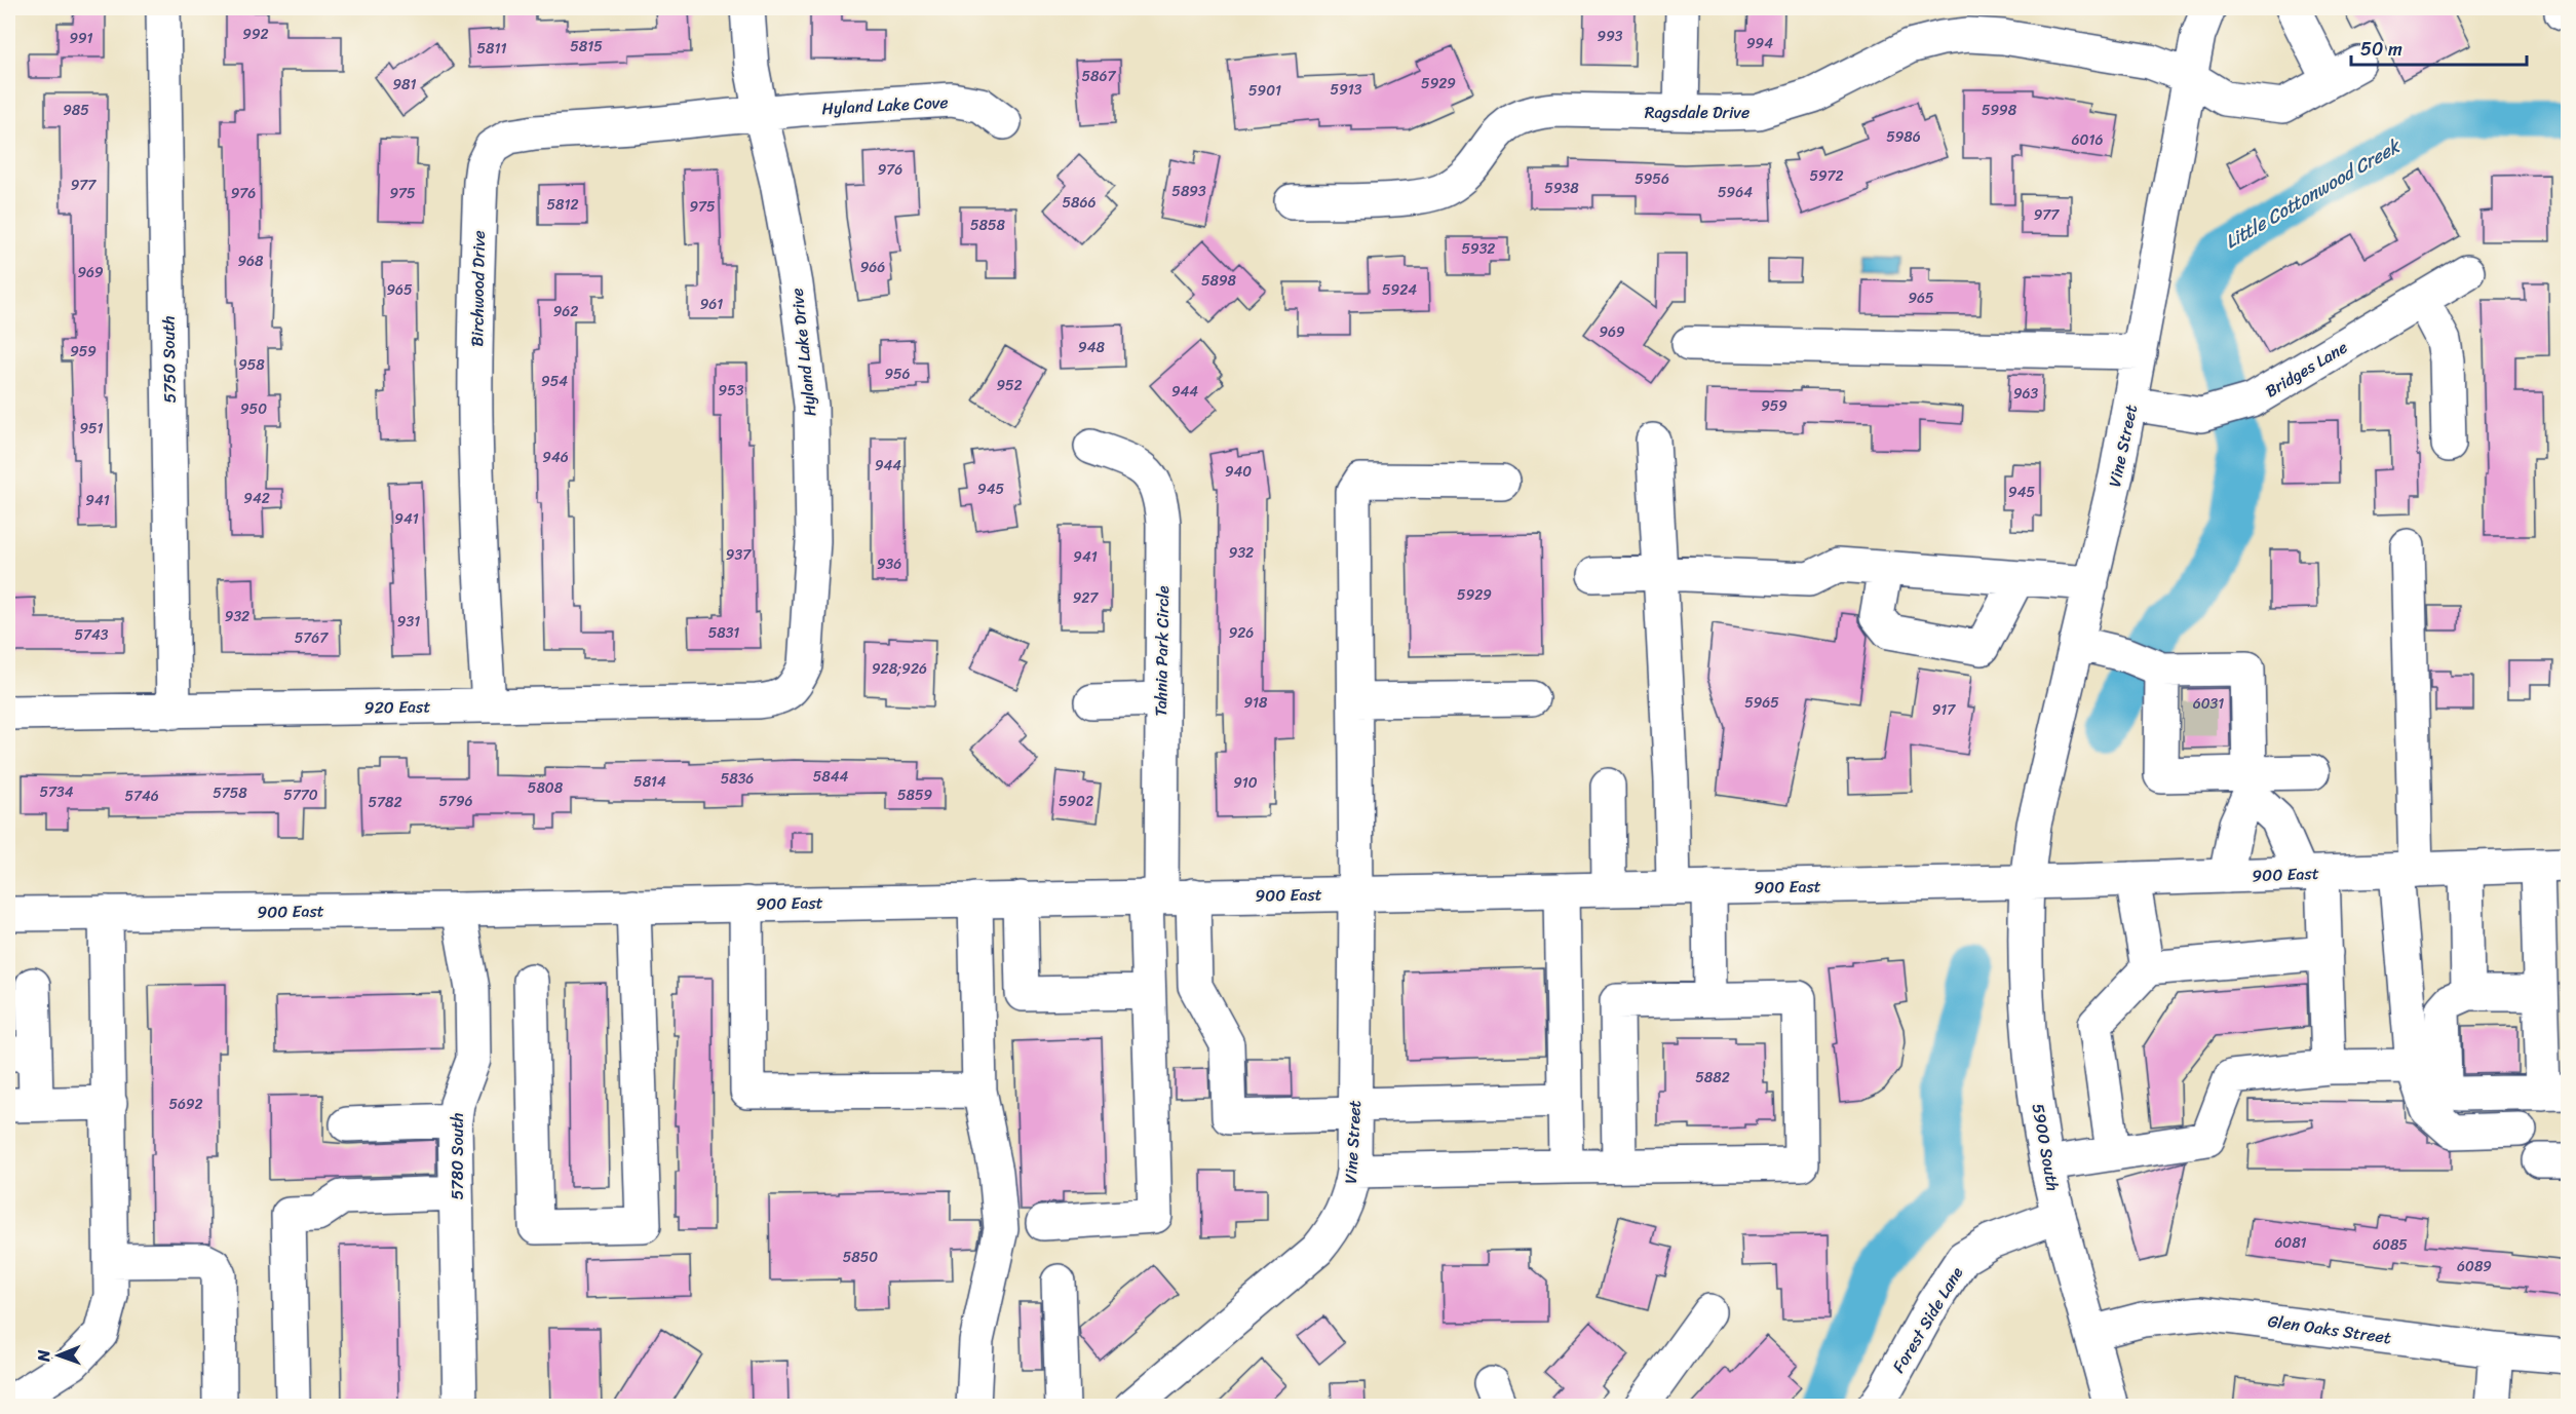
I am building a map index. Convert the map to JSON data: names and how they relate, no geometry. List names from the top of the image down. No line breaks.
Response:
{"streets":{"street":["Hyland Lake Cove","Ragsdale Drive","Birchwood Drive","Hyland Lake Drive","5750 South","Bridges Lane","Vine Street","Tahnia Park Circle","920 East","900 East","5900 South","5780 South","Forest Side Lane","Glen Oaks Street"]},"crossings":[["Hyland Lake Cove","Birchwood Drive"],["Hyland Lake Cove","Hyland Lake Drive"],["Ragsdale Drive","Vine Street"],["Birchwood Drive","Hyland Lake Drive"],["Birchwood Drive","920 East"],["Hyland Lake Drive","920 East"],["5750 South","920 East"],["Bridges Lane","Vine Street"],["Vine Street","900 East"],["Vine Street","5900 South"],["Tahnia Park Circle","900 East"],["900 East","5900 South"],["900 East","5780 South"],["5900 South","Forest Side Lane"],["5900 South","Glen Oaks Street"]],"water":["Little Cottonwood Creek"],"house_numbers":["992","993","991","994","5815","5811","5867","5929","981","5913","5901","985","5998","5986","6016","976","5972","5956","977","5938","5893","5964","976","975","5866","5812","975","977","5858","5932","968","966","969","5898","965","5924","965","961","962","969","948","959","958","956","954","952","953","944","963","959","950","951","946","944","940","945","945","942","941","941","932","937","941","936","5929","927","932","931","5831","926","5743","5767","928;926","918","5965","6031","917","5844","5836","5814","910","5808","5734","5758","5770","5859","5746","5796","5902","5782","5882","5692","6081","6085","5850","6089"],"scale_bar":"50 m","north":"left"}
